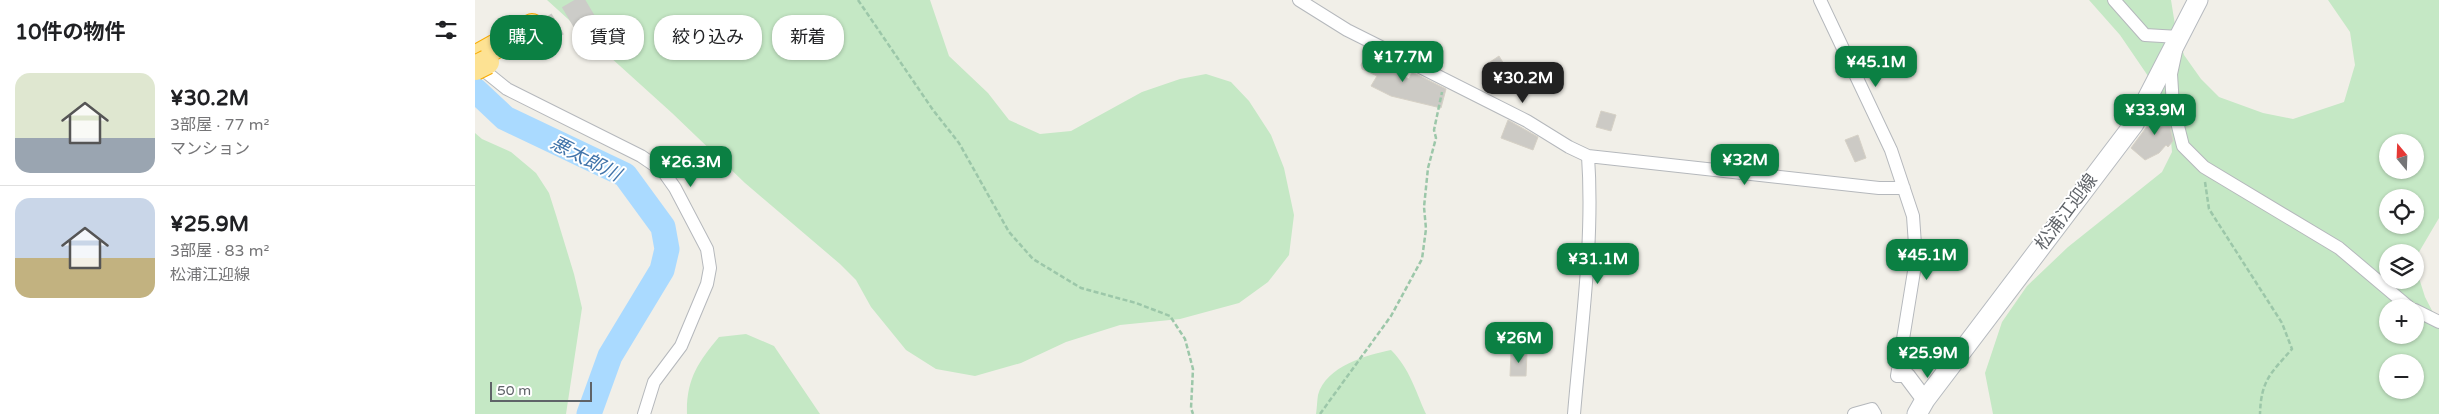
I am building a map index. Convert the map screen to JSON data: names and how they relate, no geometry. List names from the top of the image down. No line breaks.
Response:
{"streets":{"main road":["松浦江迎線"]},"water":["悪太郎川"],"scale_bar":"50 m","north":"top","page":{"heading":"10件の物件","chip":["購入","賃貸","絞り込み","新着"],"price":["¥17.7M","¥45.1M","¥30.2M","¥33.9M","¥32M","¥26.3M","¥45.1M","¥31.1M","¥26M","¥25.9M"],"list":[{"name":"¥30.2M","note":"3部屋 · 77 m² · マンション"},{"name":"¥25.9M","note":"3部屋 · 83 m² · 松浦江迎線"}],"map_buttons":["+","−"],"scale":"50 m"}}
